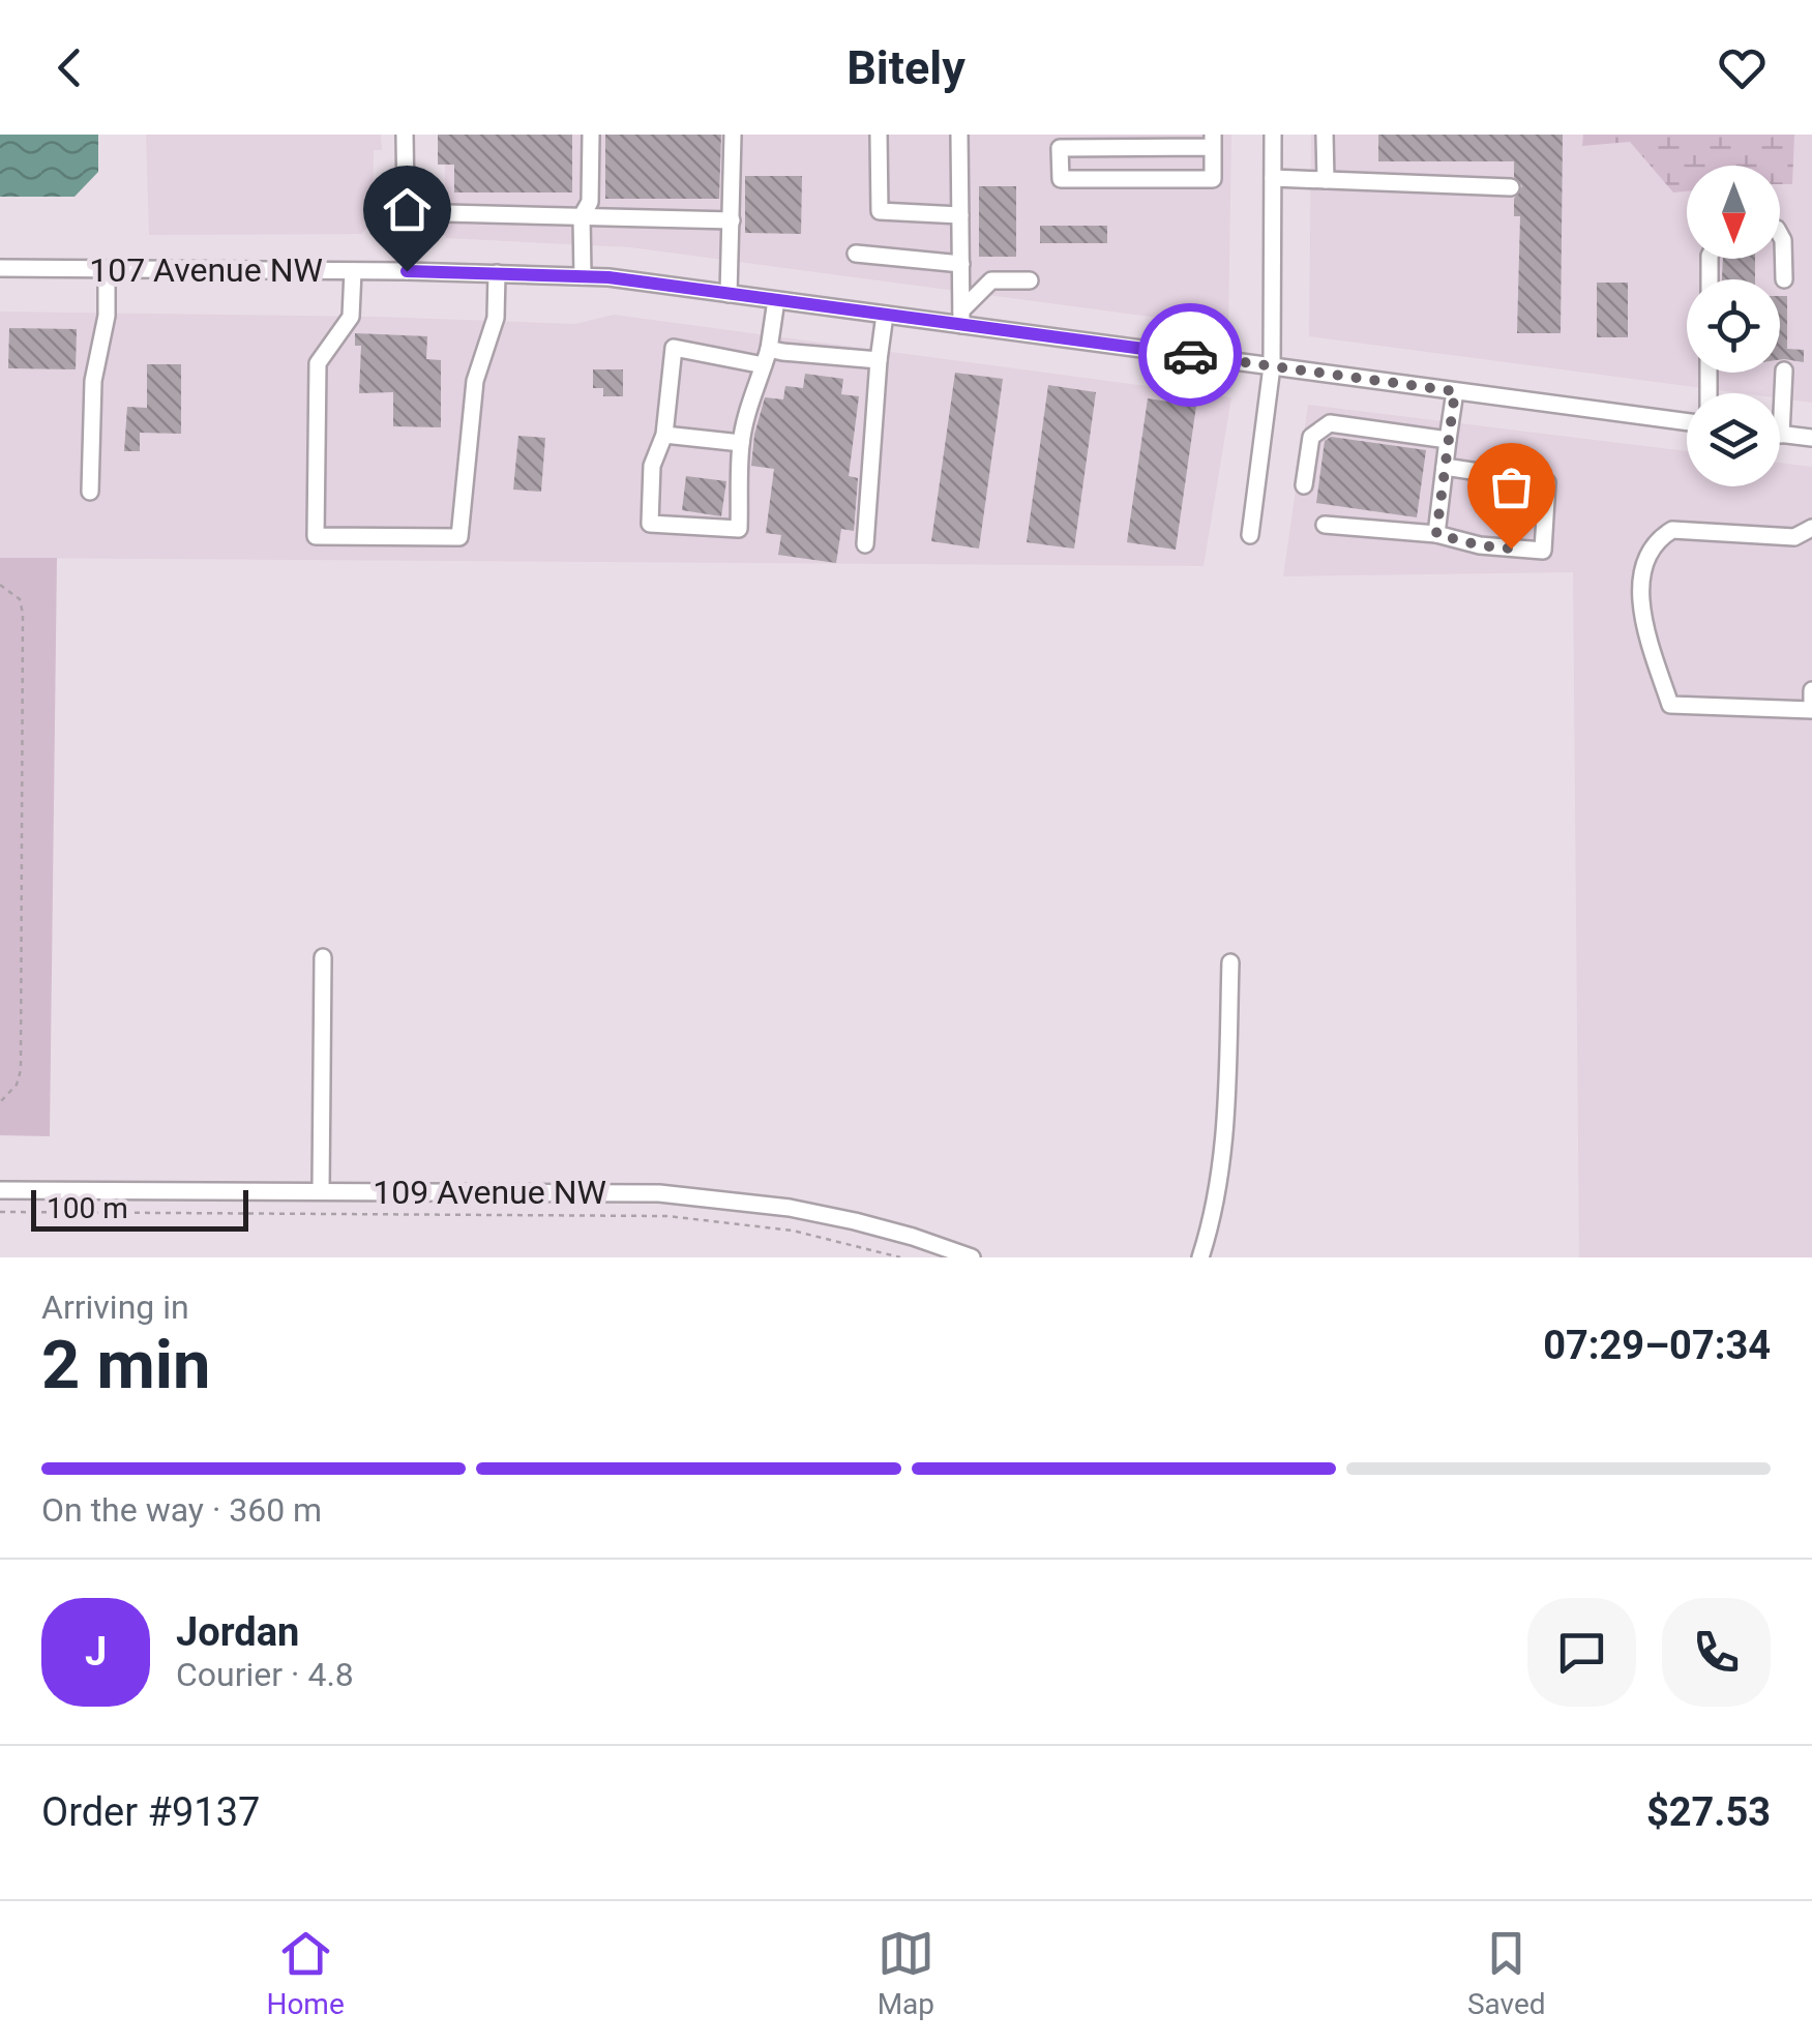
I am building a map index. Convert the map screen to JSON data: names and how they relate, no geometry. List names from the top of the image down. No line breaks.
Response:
{"streets":{"street":["107 Avenue NW","109 Avenue NW"]},"scale_bar":"100 m","north":"bottom","page":{"header":"Bitely","scale":"100 m","heading":["2 min","Arriving in","07:29–07:34"],"panel":["Jordan","Courier · 4.8","Order #9137","$27.53"],"bar":"On the way · 360 m","round":"J","tabs":["Home","Map","Saved"]}}
